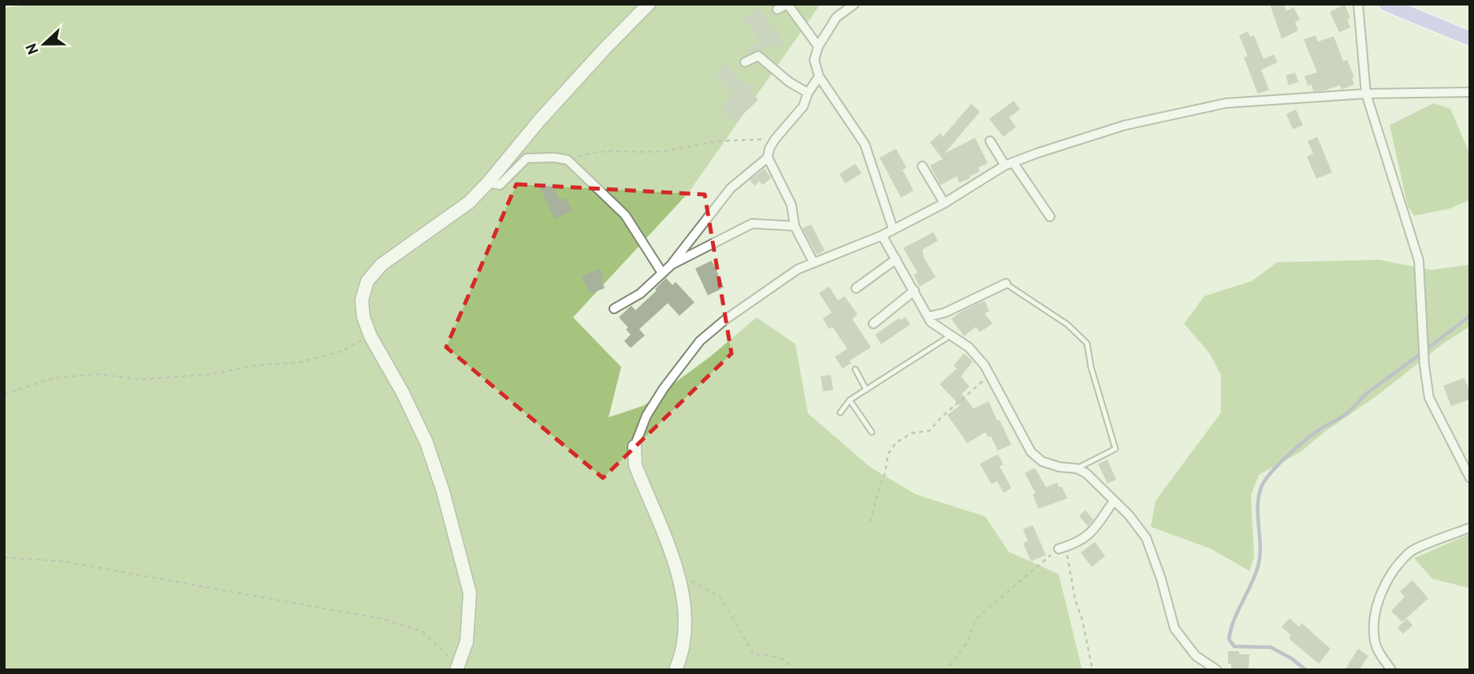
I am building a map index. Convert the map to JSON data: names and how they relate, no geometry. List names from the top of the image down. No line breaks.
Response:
{"north":"left"}
